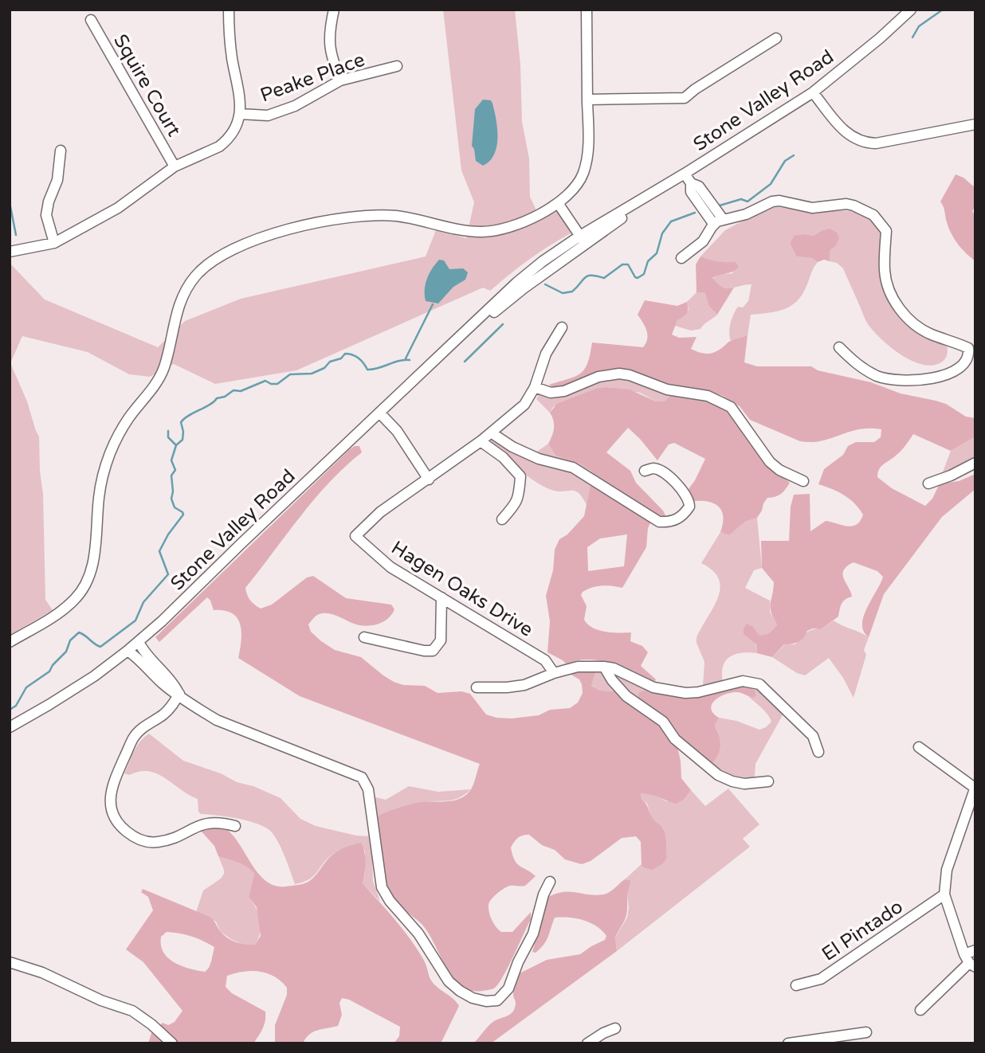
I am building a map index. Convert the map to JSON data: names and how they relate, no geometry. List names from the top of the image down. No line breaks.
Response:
{"streets":{"street":["Peake Place","Squire Court","Stone Valley Road","Hagen Oaks Drive","El Pintado"]}}
